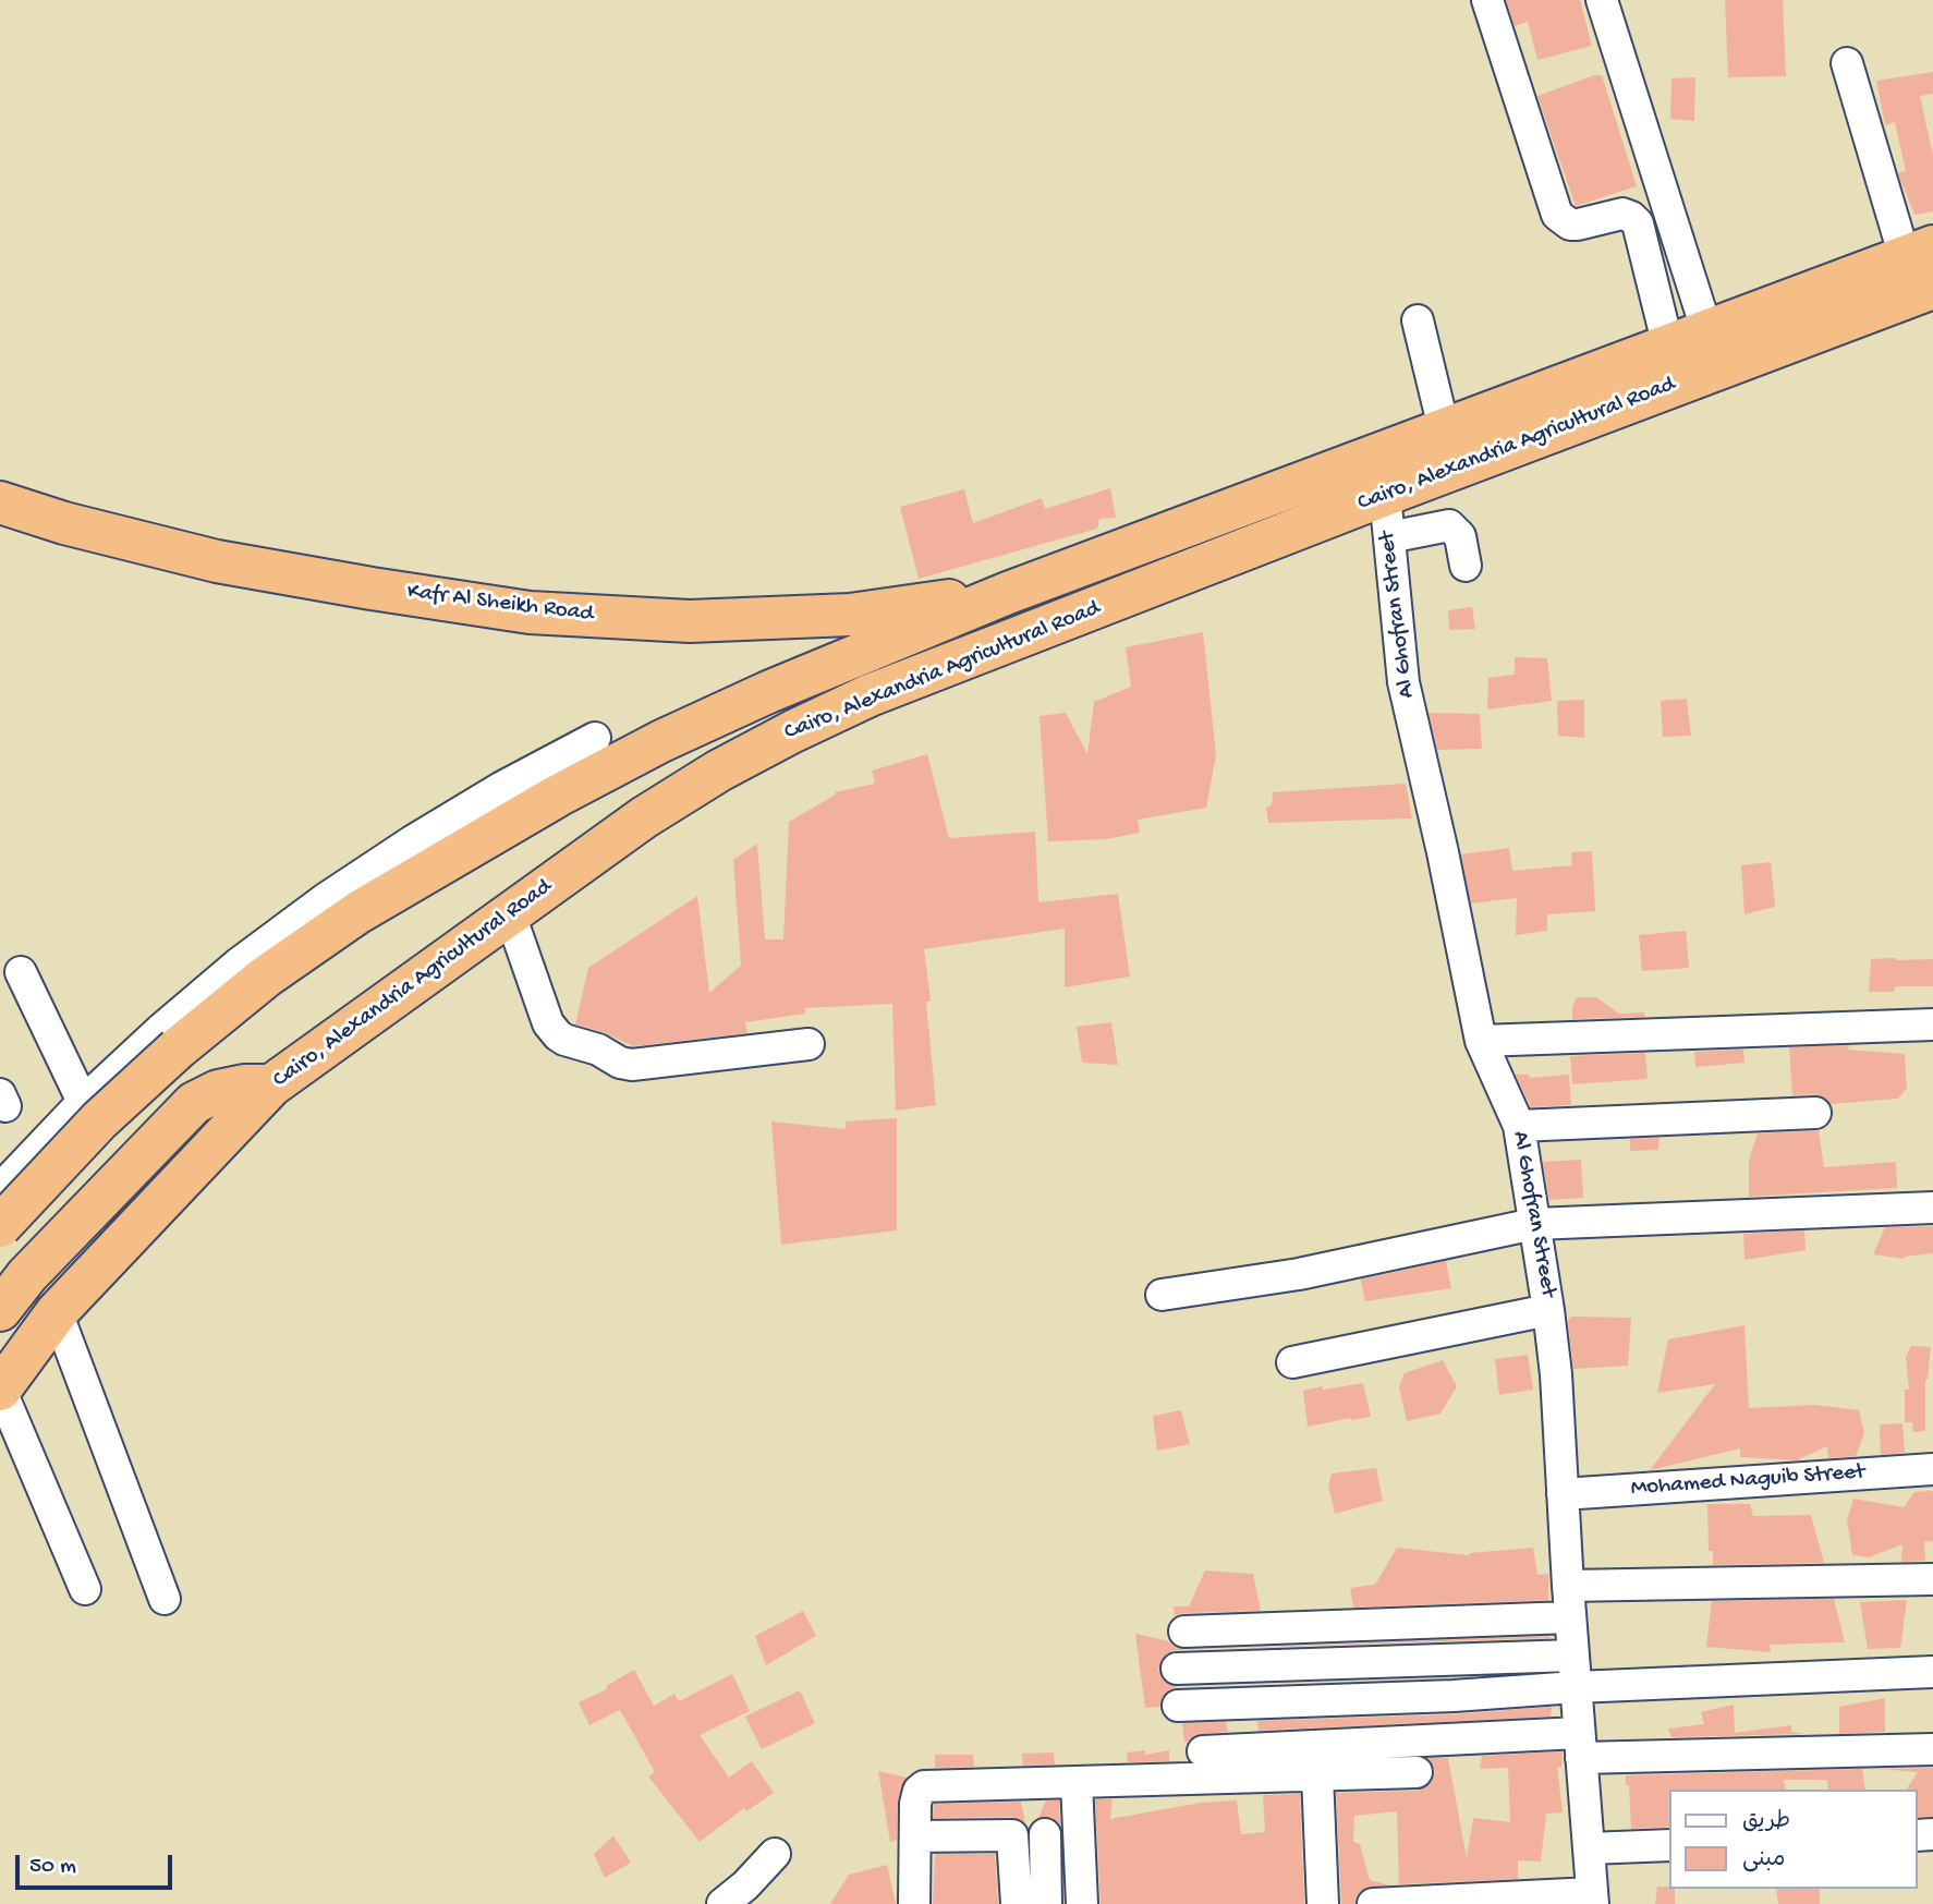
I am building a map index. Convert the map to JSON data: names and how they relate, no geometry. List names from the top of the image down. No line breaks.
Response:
{"streets":{"highway":["Cairo, Alexandria Agricultural Road","Kafr Al Sheikh Road"],"street":["Al Ghofran Street","Mohamed Naguib Street"]},"crossings":[["Cairo, Alexandria Agricultural Road","Kafr Al Sheikh Road"],["Cairo, Alexandria Agricultural Road","Al Ghofran Street"],["Al Ghofran Street","Mohamed Naguib Street"]],"legend":["طريق","مبنى"],"scale_bar":"50 m"}
